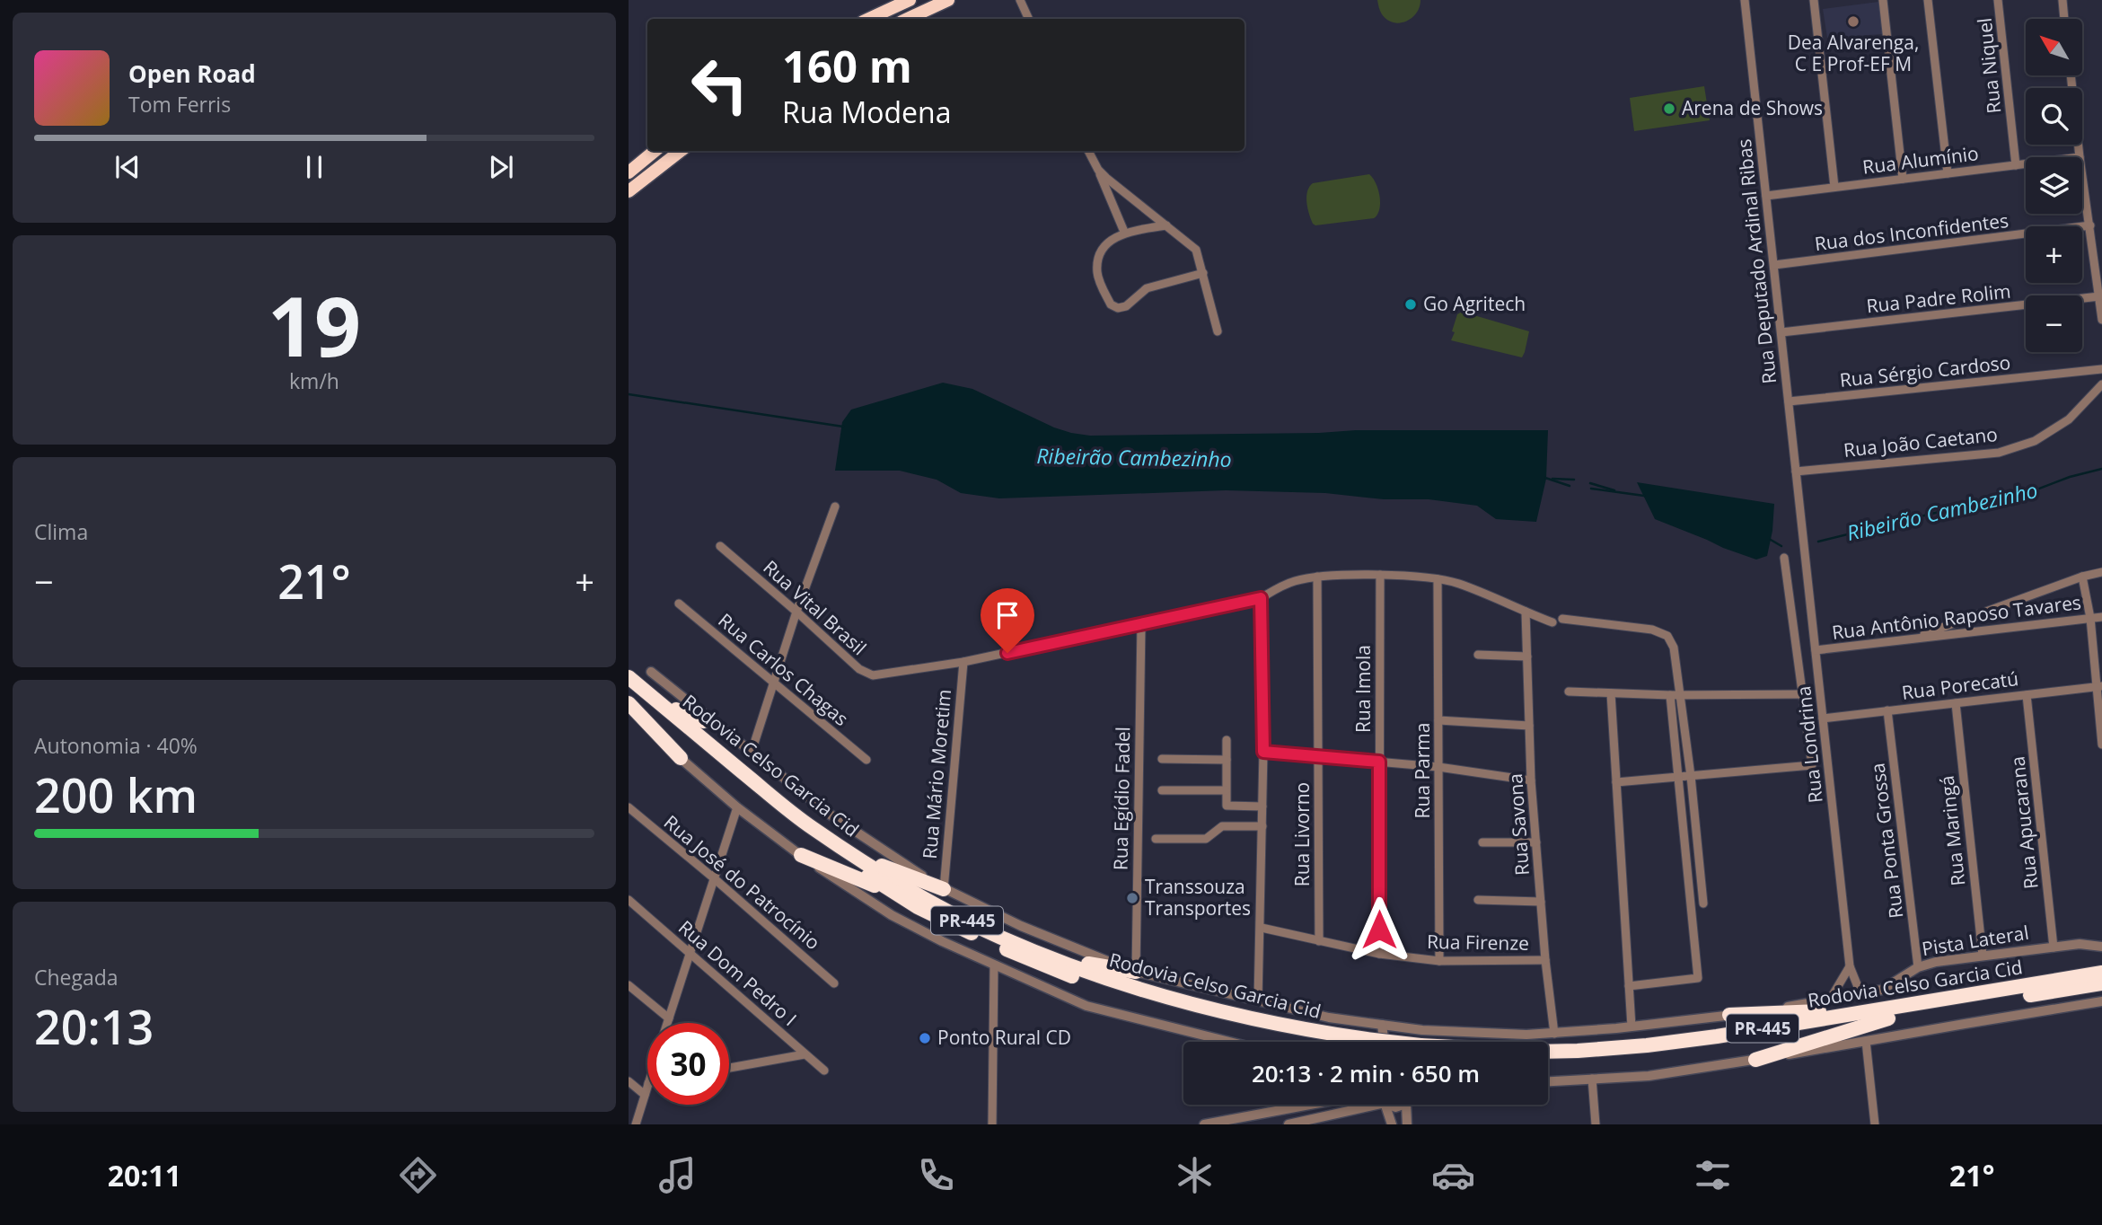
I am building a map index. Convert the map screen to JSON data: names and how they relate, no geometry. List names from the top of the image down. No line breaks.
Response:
{"streets":{"highway":["Rodovia Celso Garcia Cid","PR-445"],"street":["Rua Niquel","Rua Alumínio","Rua dos Inconfidentes","Rua Deputado Ardinal Ribas","Rua Padre Rolim","Rua Sérgio Cardoso","Rua João Caetano","Rua Vital Brasil","Rua Antônio Raposo Tavares","Rua Carlos Chagas","Rua Porecatú","Rua Imola","Rua Londrina","Rua Parma","Rua Mário Moretim","Rua Egídio Fadel","Rua Apucarana","Rua Savona","Rua Maringá","Rua Livorno","Rua Ponta Grossa","Rua José do Patrocínio","Pista Lateral","Rua Firenze","Rua Dom Pedro I"]},"crossings":[["Rua Niquel","Rua Alumínio"],["Rua Alumínio","Rua Deputado Ardinal Ribas"],["Rua dos Inconfidentes","Rua Deputado Ardinal Ribas"],["Rua Deputado Ardinal Ribas","Rua Padre Rolim"],["Rua Deputado Ardinal Ribas","Rua Sérgio Cardoso"],["Rua Deputado Ardinal Ribas","Rua João Caetano"],["Rua Deputado Ardinal Ribas","Rua Londrina"],["Rua Vital Brasil","Rua Imola"],["Rua Vital Brasil","Rua Parma"],["Rua Vital Brasil","Rua Mário Moretim"],["Rua Vital Brasil","Rua Egídio Fadel"],["Rua Vital Brasil","Rua Savona"],["Rua Vital Brasil","Rua Livorno"],["Rua Antônio Raposo Tavares","Rua Londrina"],["Rua Porecatú","Rua Londrina"],["Rua Porecatú","Rua Apucarana"],["Rua Porecatú","Rua Maringá"],["Rua Porecatú","Rua Ponta Grossa"],["Rua Imola","Rua Firenze"],["Rua Londrina","Pista Lateral"],["Rua Parma","Rua Firenze"],["Rua Mário Moretim","Pista Lateral"],["Rua Egídio Fadel","Pista Lateral"],["Rua Apucarana","Pista Lateral"],["Rua Savona","Pista Lateral"],["Rua Savona","Rua Firenze"],["Rua Maringá","Pista Lateral"],["Rua Livorno","Rua Firenze"],["Rua Ponta Grossa","Pista Lateral"]],"water":["Ribeirão Cambezinho"],"places":["Dea Alvarenga, C E Prof-EF M","Arena de Shows","Go Agritech","Transsouza Transportes","Ponto Rural CD"],"north":"top left","page":{"map_buttons":["+","−"],"turn":["160 m","Rua Modena"],"song":["Open Road","Tom Ferris"],"tile":[["19","km/h"],"Clima",["Autonomia · 40%","200 km"],["Chegada","20:13"]],"heat":["−","21°","+"],"limit":"30","trip":"20:13 · 2 min · 650 m","tabs":["20:11","21°"]}}
